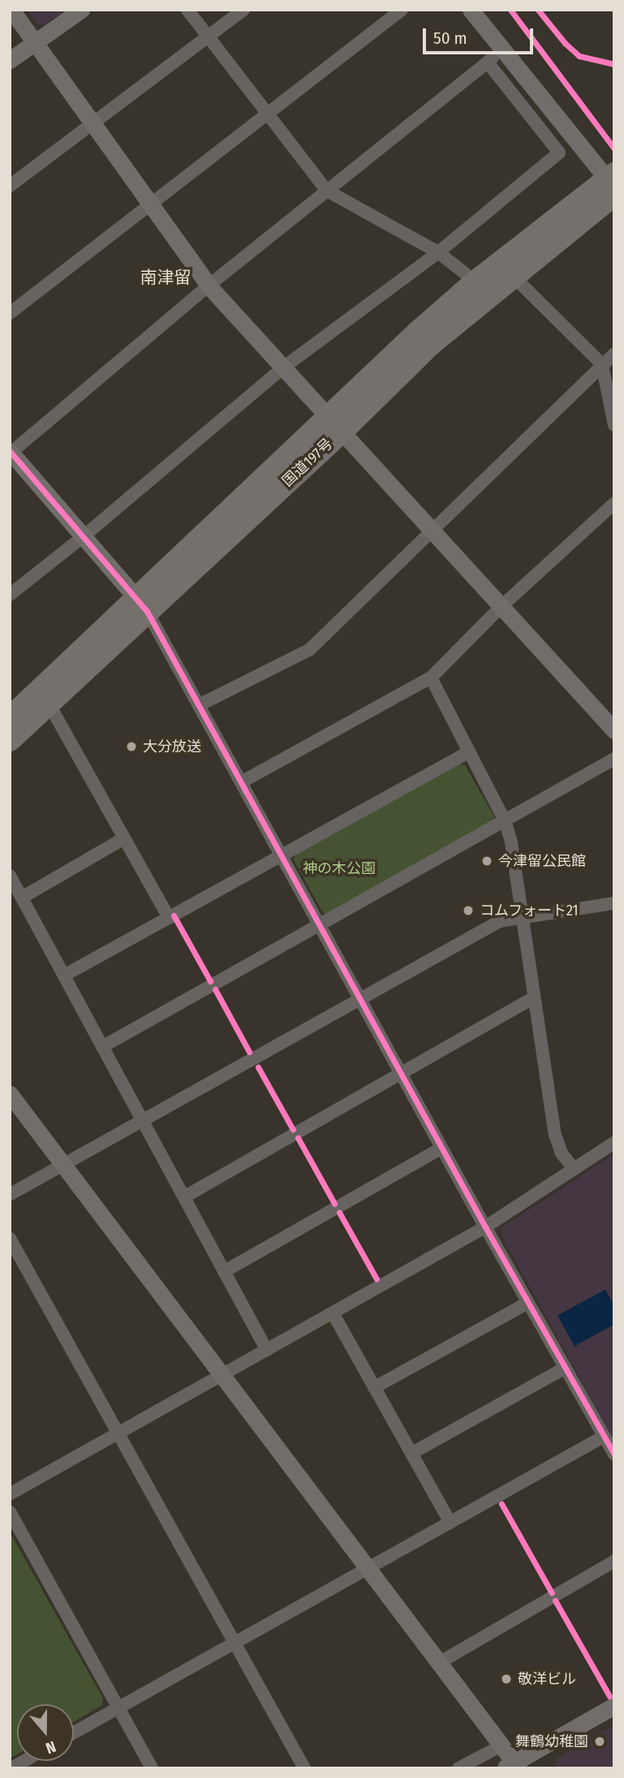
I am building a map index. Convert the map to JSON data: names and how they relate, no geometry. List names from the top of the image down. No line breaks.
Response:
{"streets":{"highway":["国道197号"]},"districts":["南津留"],"parks":["神の木公園"],"places":["大分放送","今津留公民館","コムフォート21","敬洋ビル","舞鶴幼稚園"],"scale_bar":"50 m","north":"bottom"}
